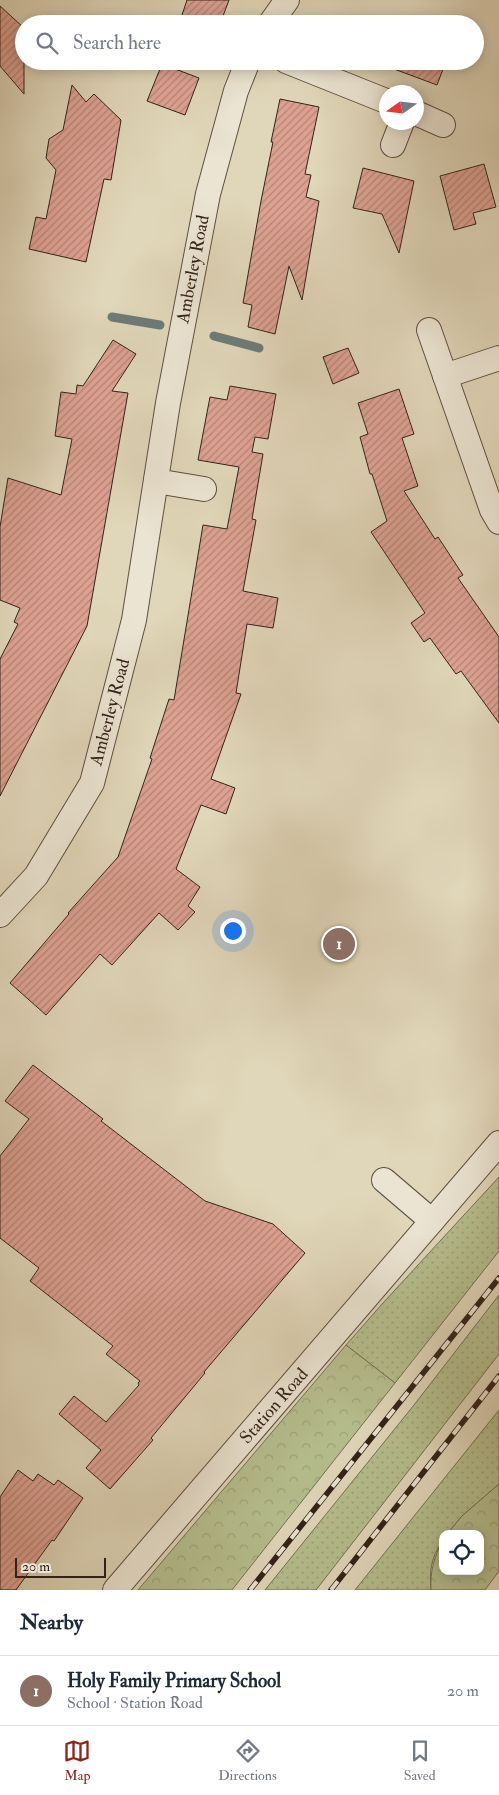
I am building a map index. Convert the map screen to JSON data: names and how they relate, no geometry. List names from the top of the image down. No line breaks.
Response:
{"streets":{"street":["Amberley Road","Station Road"]},"scale_bar":"20 m","north":"left","page":{"search":"Search here","pins":"1","scale":"20 m","heading":"Nearby","list":[{"mark":"1","name":"Holy Family Primary School","note":"School · Station Road","value":"20 m"}],"nav":["Map","Directions","Saved"]}}
